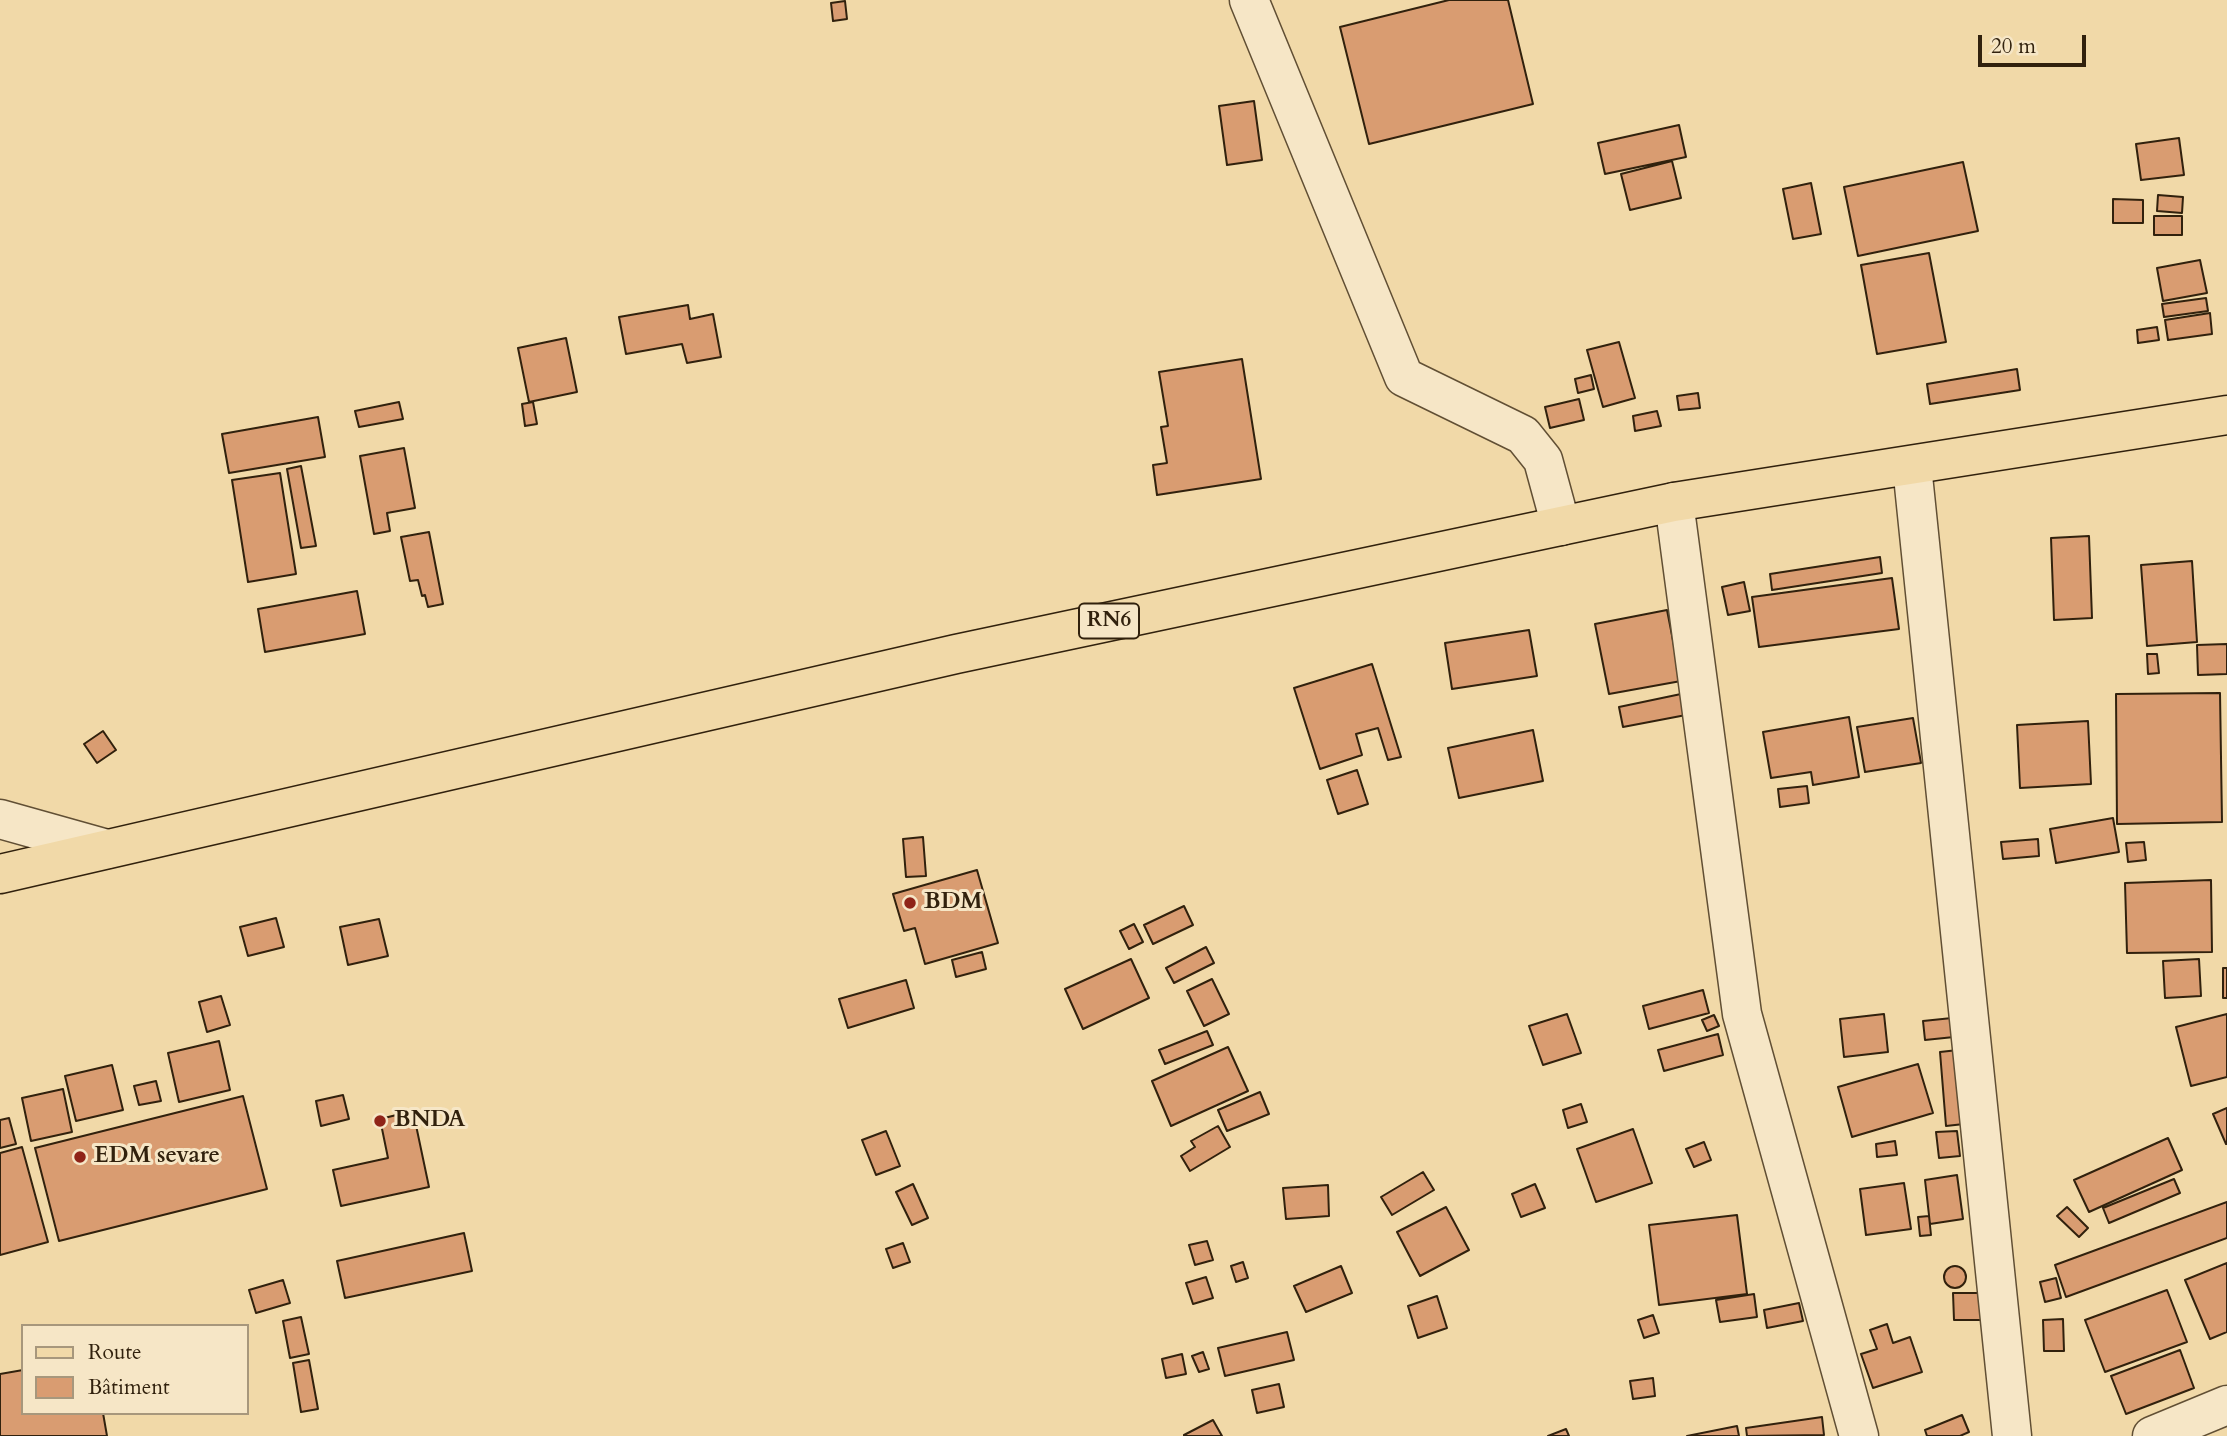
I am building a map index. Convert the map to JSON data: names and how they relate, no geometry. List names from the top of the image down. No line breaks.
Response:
{"streets":{"main road":["RN6"]},"places":["BDM","BNDA","EDM sevare"],"legend":["Route","Bâtiment"],"scale_bar":"20 m"}
